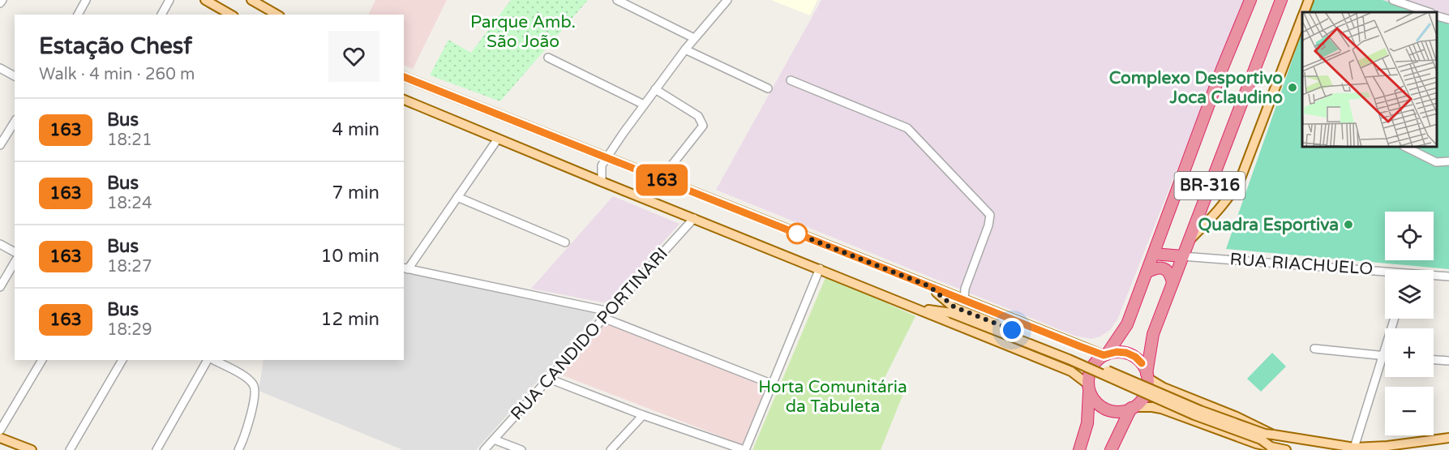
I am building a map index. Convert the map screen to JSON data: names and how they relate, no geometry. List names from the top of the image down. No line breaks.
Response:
{"streets":{"highway":["BR-316"],"street":["RUA RIACHUELO","RUA CANDIDO PORTINARI"]},"crossings":[["BR-316","RUA RIACHUELO"]],"parks":["Parque Amb. São João","Horta Comunitária da Tabuleta"],"places":["Complexo Desportivo Joca Claudino","Quadra Esportiva"],"lines":["bus line 163"],"page":{"on_map":"163","heading":["Estação Chesf","Walk · 4 min · 260 m"],"list":[{"mark":"163","name":"Bus","note":"18:21","value":"4 min"},{"mark":"163","name":"Bus","note":"18:24","value":"7 min"},{"mark":"163","name":"Bus","note":"18:27","value":"10 min"},{"mark":"163","name":"Bus","note":"18:29","value":"12 min"}],"map_buttons":["+","−"]}}
